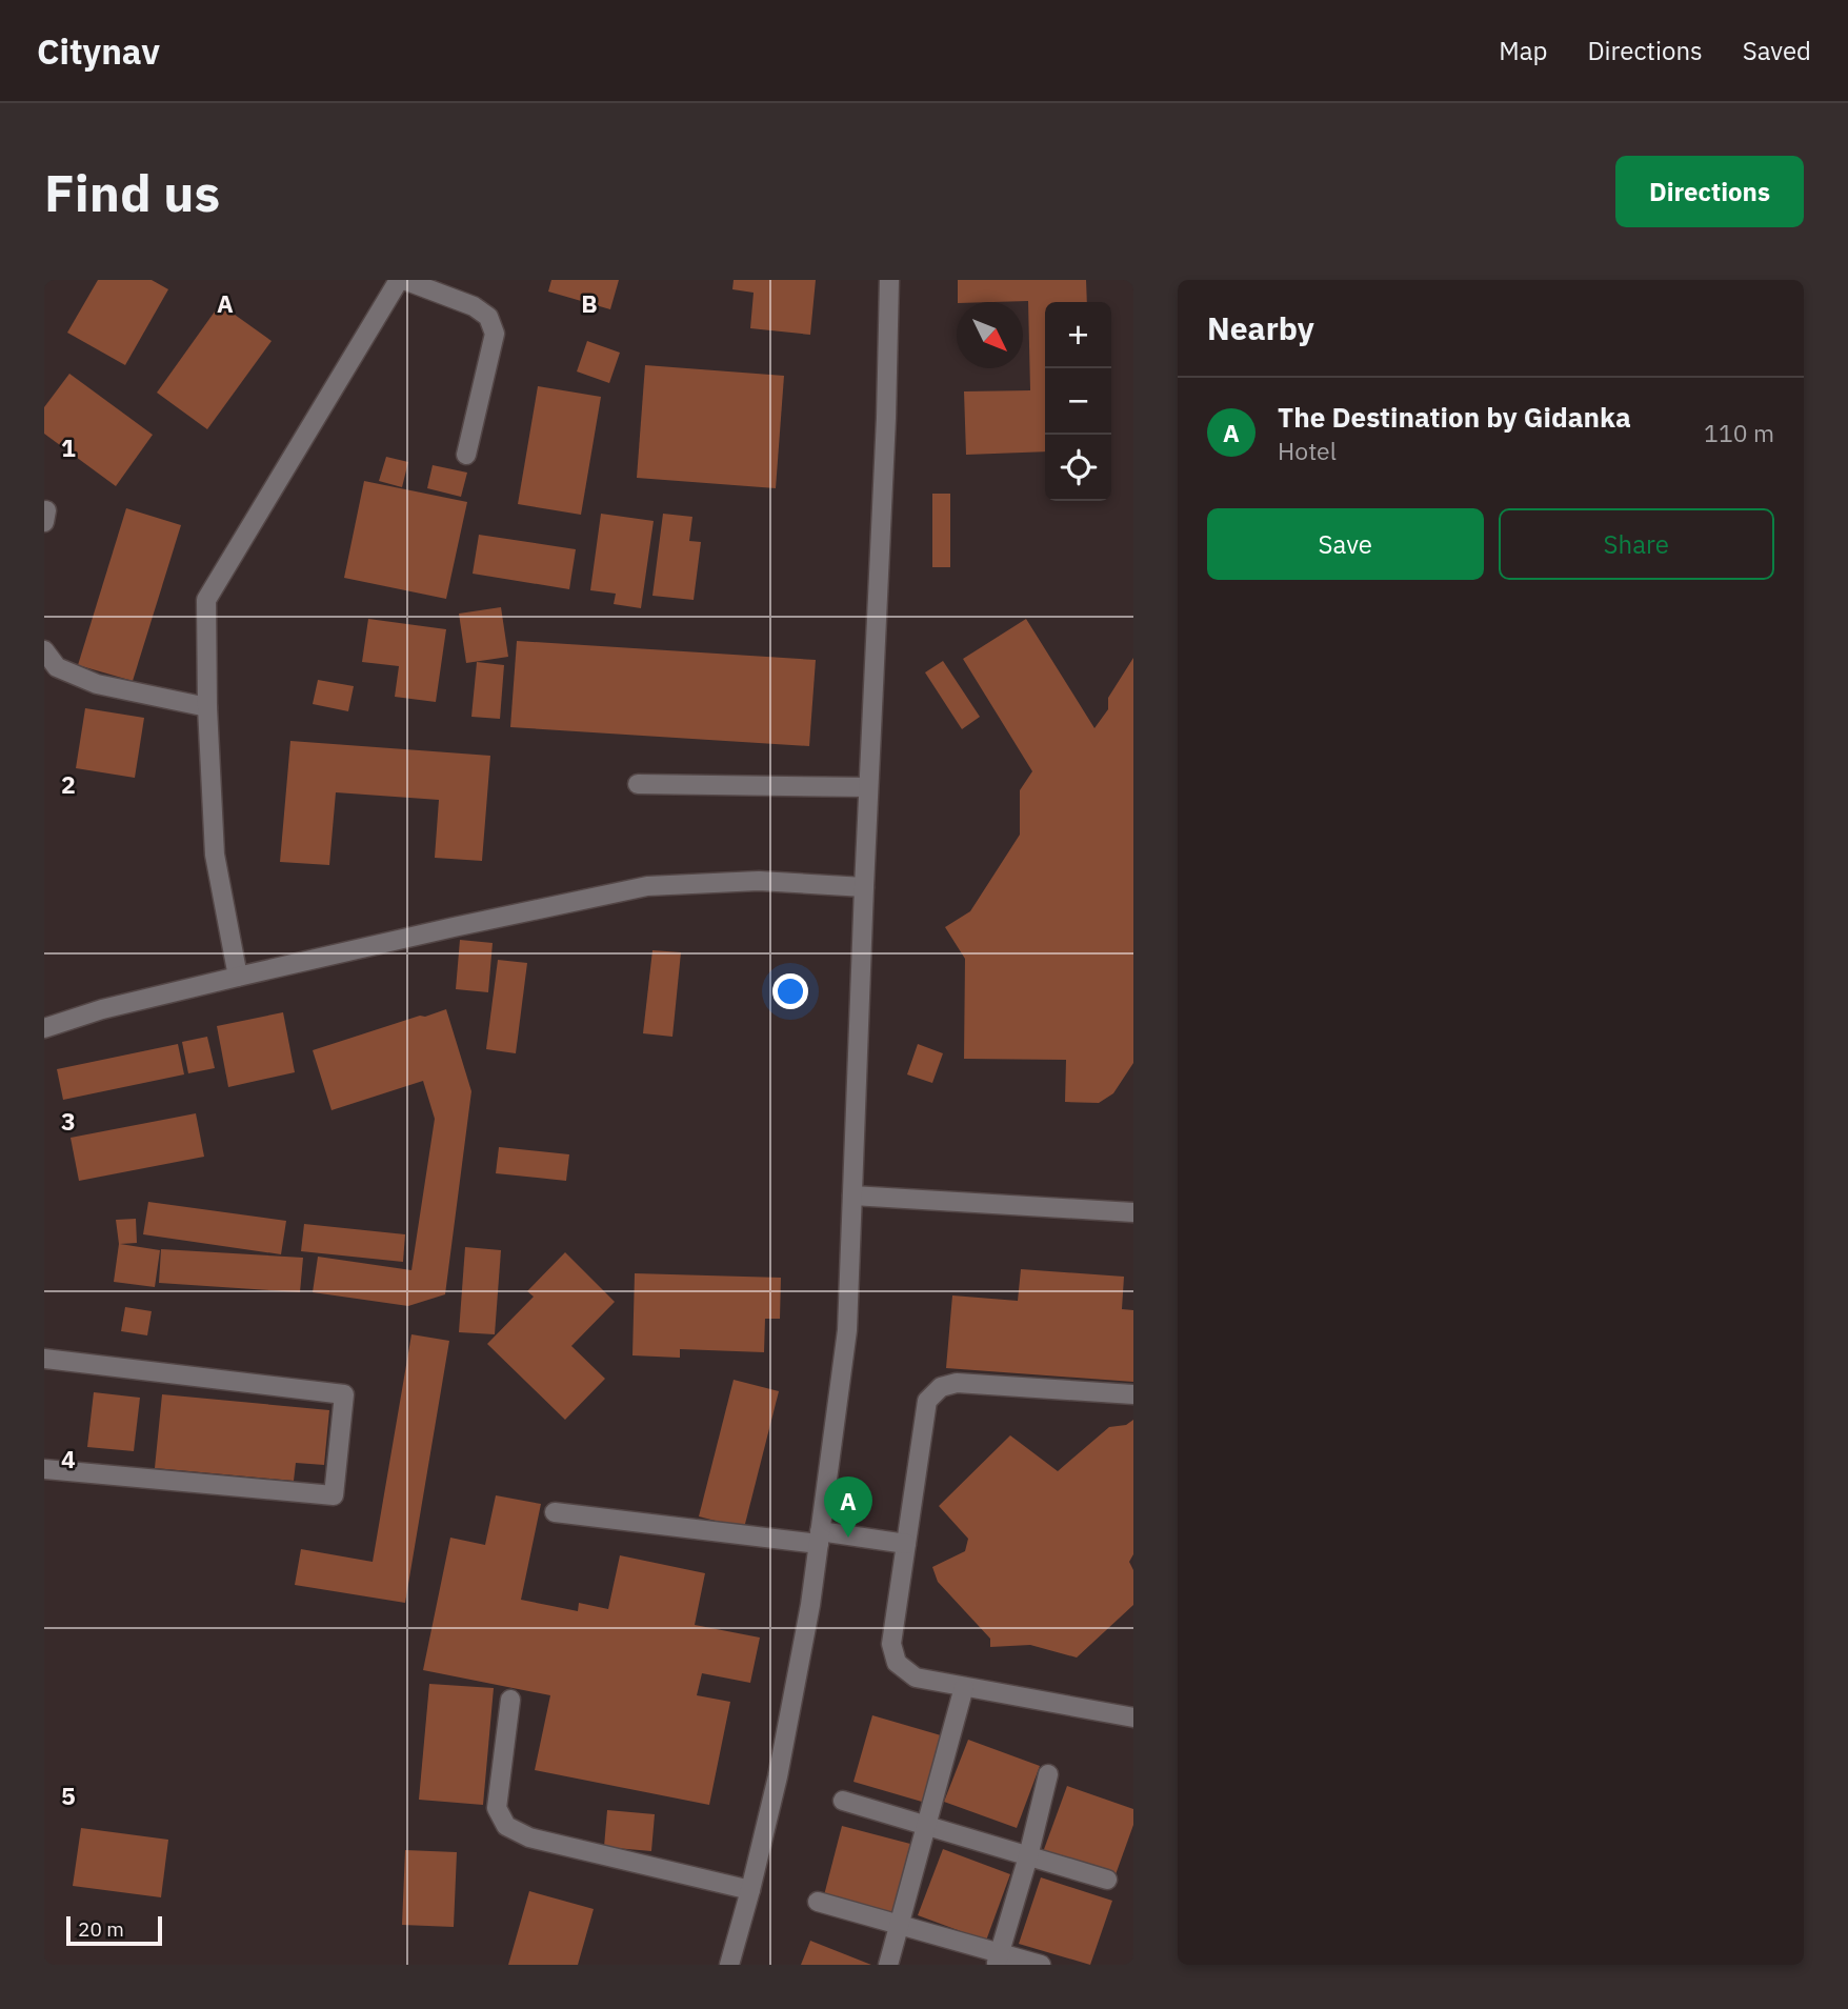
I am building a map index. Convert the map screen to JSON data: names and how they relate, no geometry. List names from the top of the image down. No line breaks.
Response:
{"scale_bar":"20 m","north":"bottom right","page":{"header":"Citynav","nav":["Map","Directions","Saved"],"buttons":["Directions",["Save","Share"]],"title":"Find us","heading":"Nearby","map_buttons":["+","−"],"list":[{"mark":"A","name":"The Destination by Gidanka","note":"Hotel","value":"110 m"}],"pins":"A","scale":"20 m"},"grid":{"columns":["A","B"],"rows":["1","2","3","4","5"]}}
